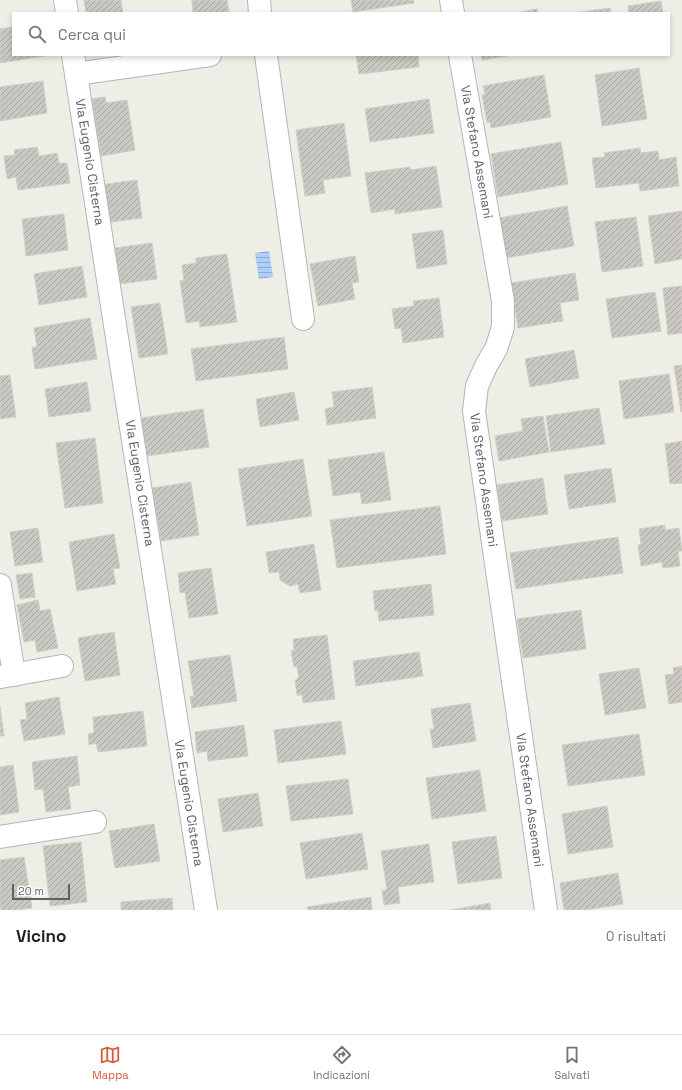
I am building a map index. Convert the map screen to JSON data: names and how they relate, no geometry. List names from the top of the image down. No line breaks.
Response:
{"streets":{"street":["Via Stefano Assemani","Via Eugenio Cisterna"]},"scale_bar":"20 m","page":{"search":"Cerca qui","scale":"20 m","heading":["Vicino","0 risultati"],"nav":["Mappa","Indicazioni","Salvati"]}}
